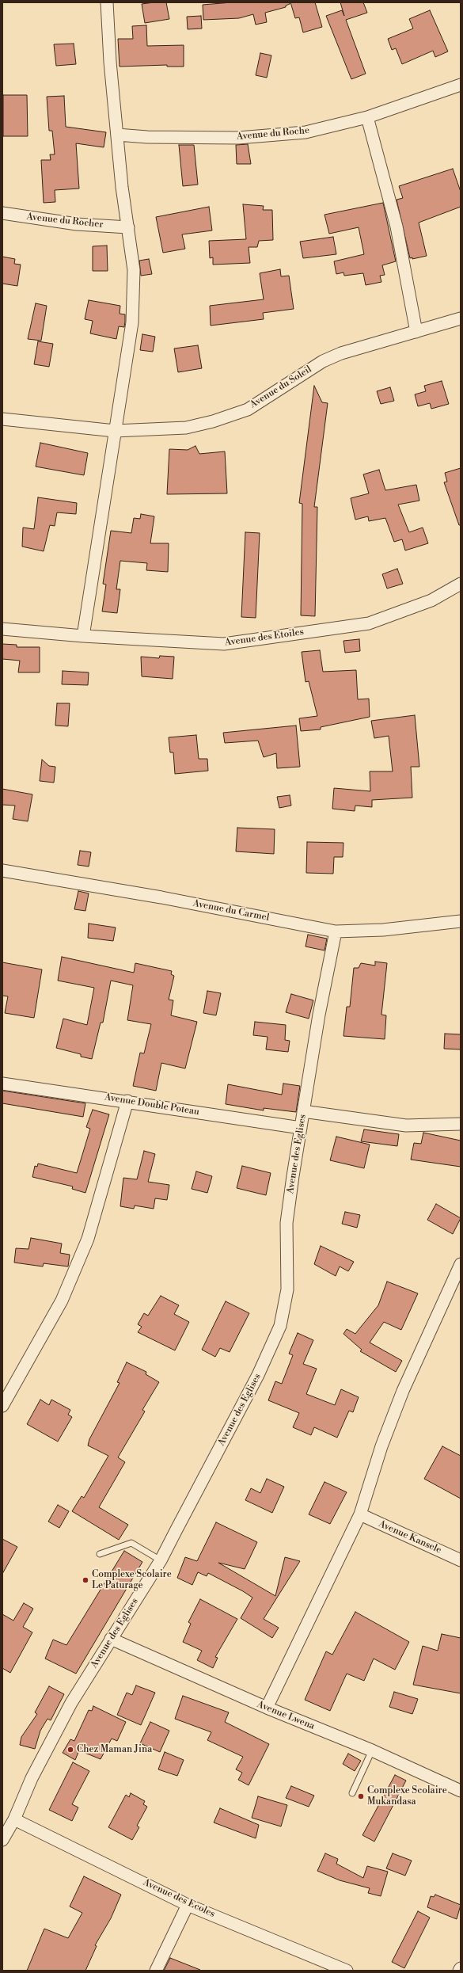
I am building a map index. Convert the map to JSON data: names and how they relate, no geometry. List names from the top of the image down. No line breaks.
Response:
{"streets":{"street":["Avenue du Roche","Avenue du Rocher","Avenue du Soleil","Avenue des Etoiles","Avenue du Carmel","Avenue Double Poteau","Avenue des Eglises","Avenue Kansele","Avenue Lwena","Avenue des Ecoles"]},"crossings":[["Avenue du Carmel","Avenue des Eglises"],["Avenue Double Poteau","Avenue des Eglises"],["Avenue des Eglises","Avenue Lwena"],["Avenue des Eglises","Avenue des Ecoles"]],"places":["Complexe Scolaire Le Paturage","Chez Maman Jina","Complexe Scolaire Mukandasa"]}
